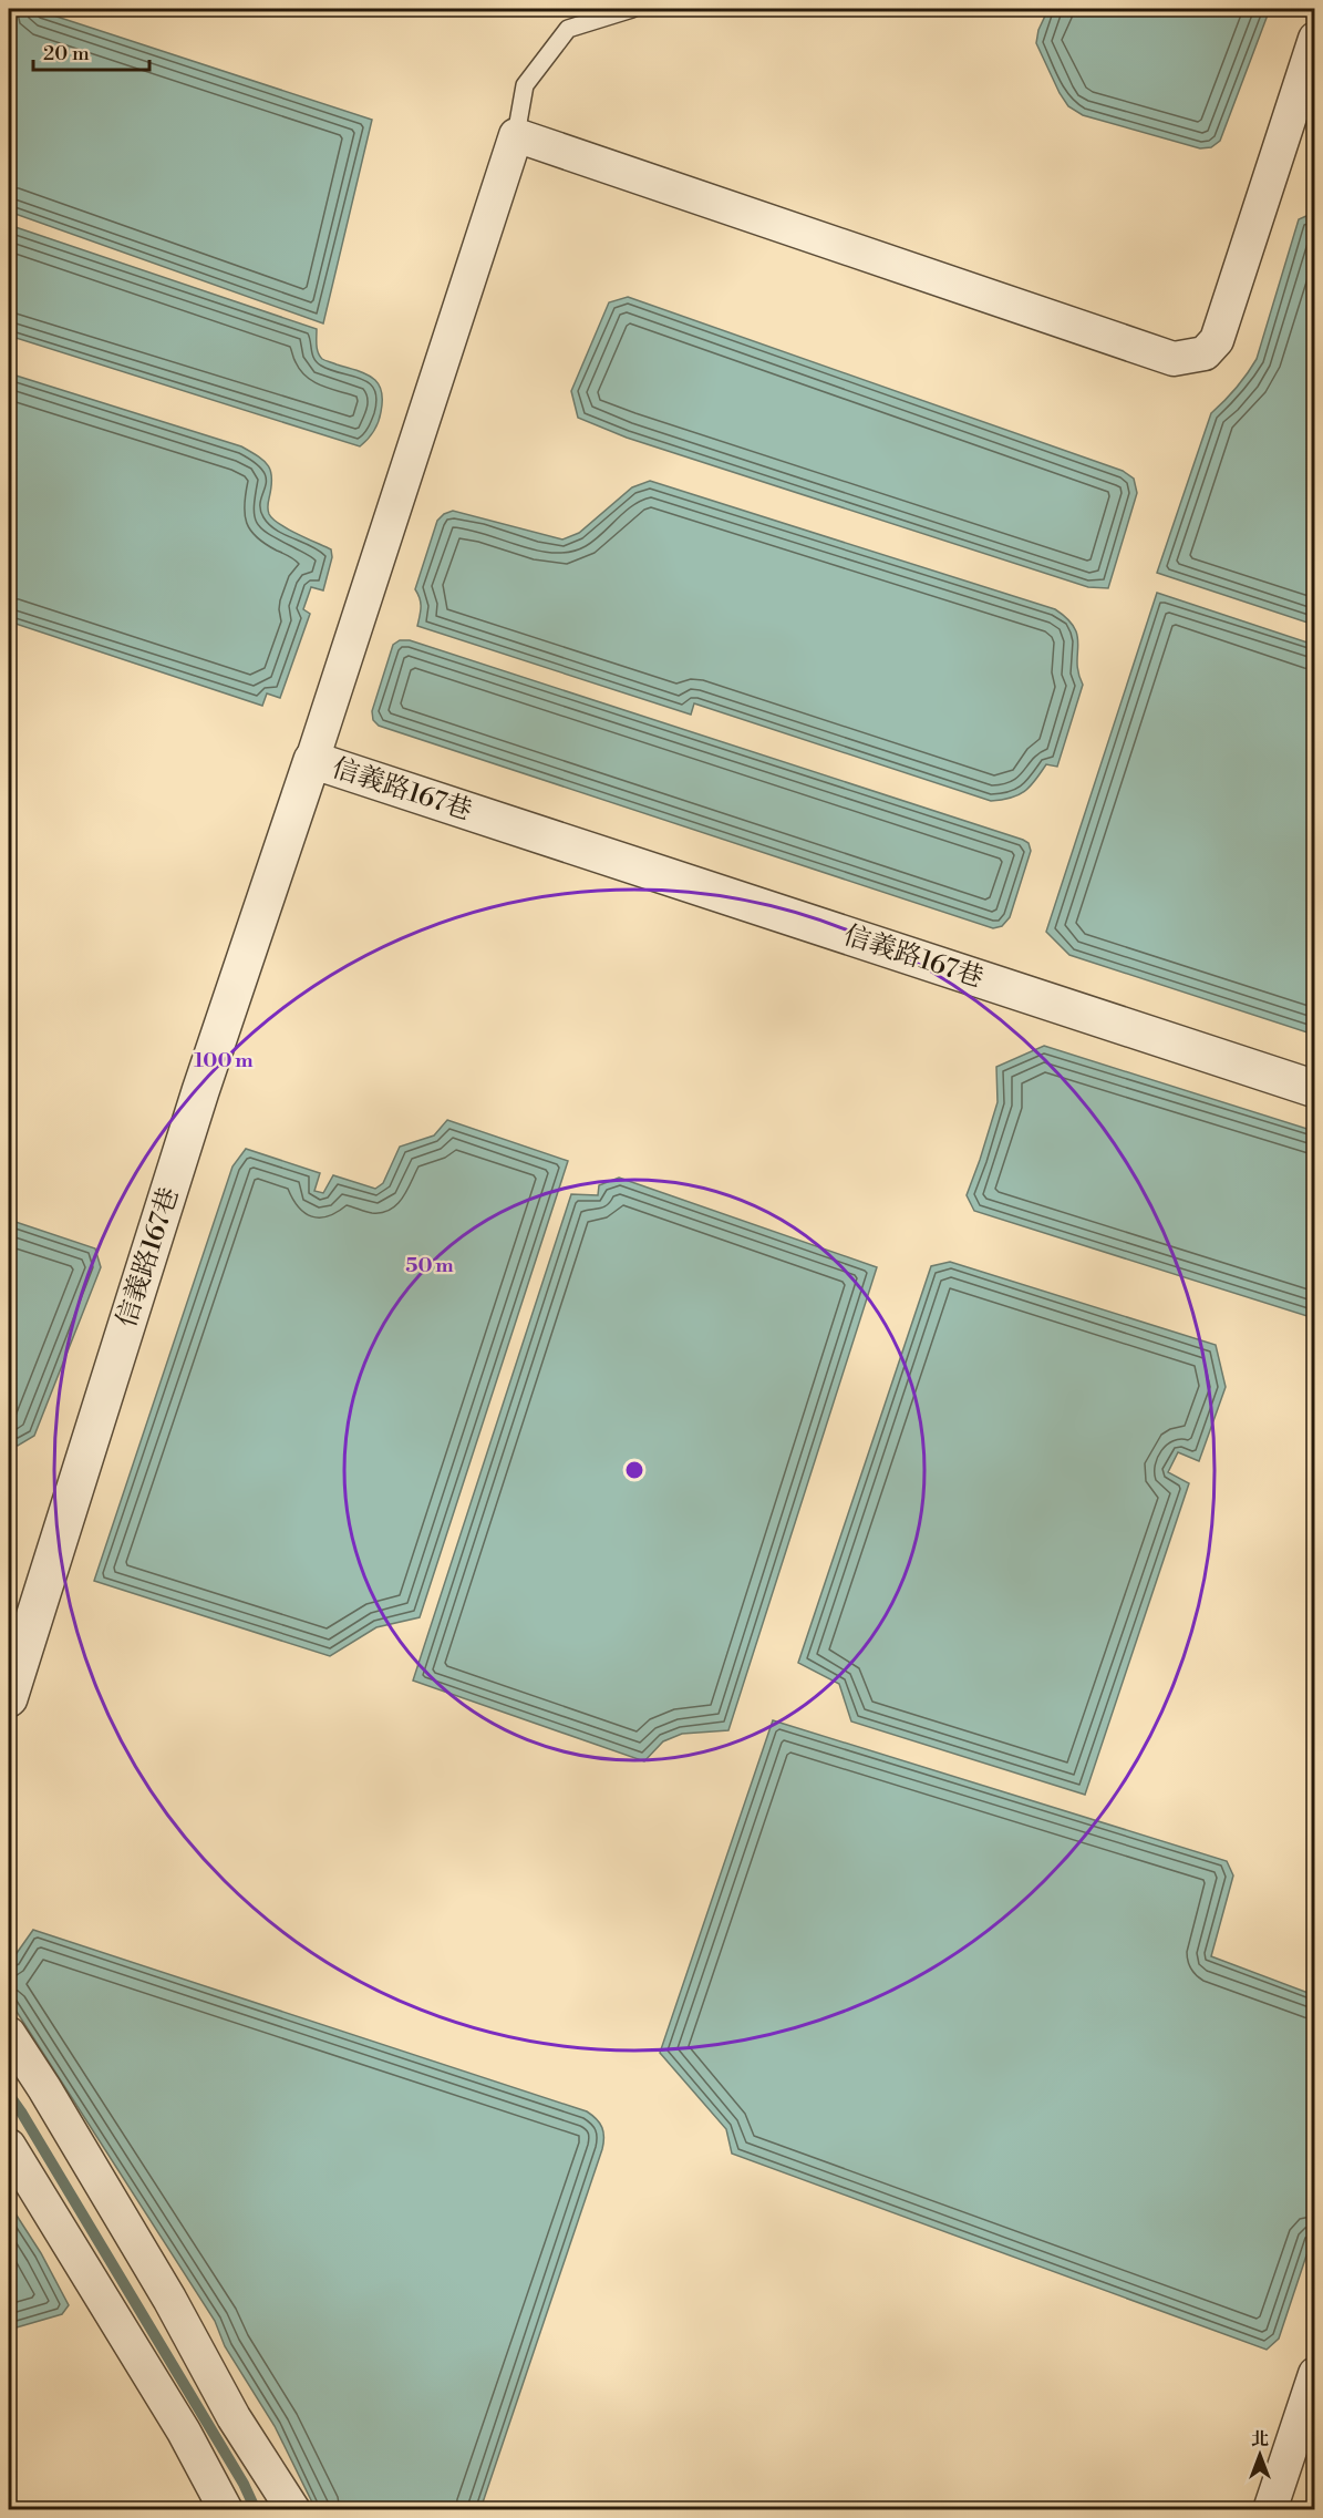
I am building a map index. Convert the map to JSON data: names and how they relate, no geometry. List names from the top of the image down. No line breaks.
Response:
{"streets":{"street":["信義路167巷"]},"scale_bar":"20 m","north":"top","rings":["100 m","50 m"]}
